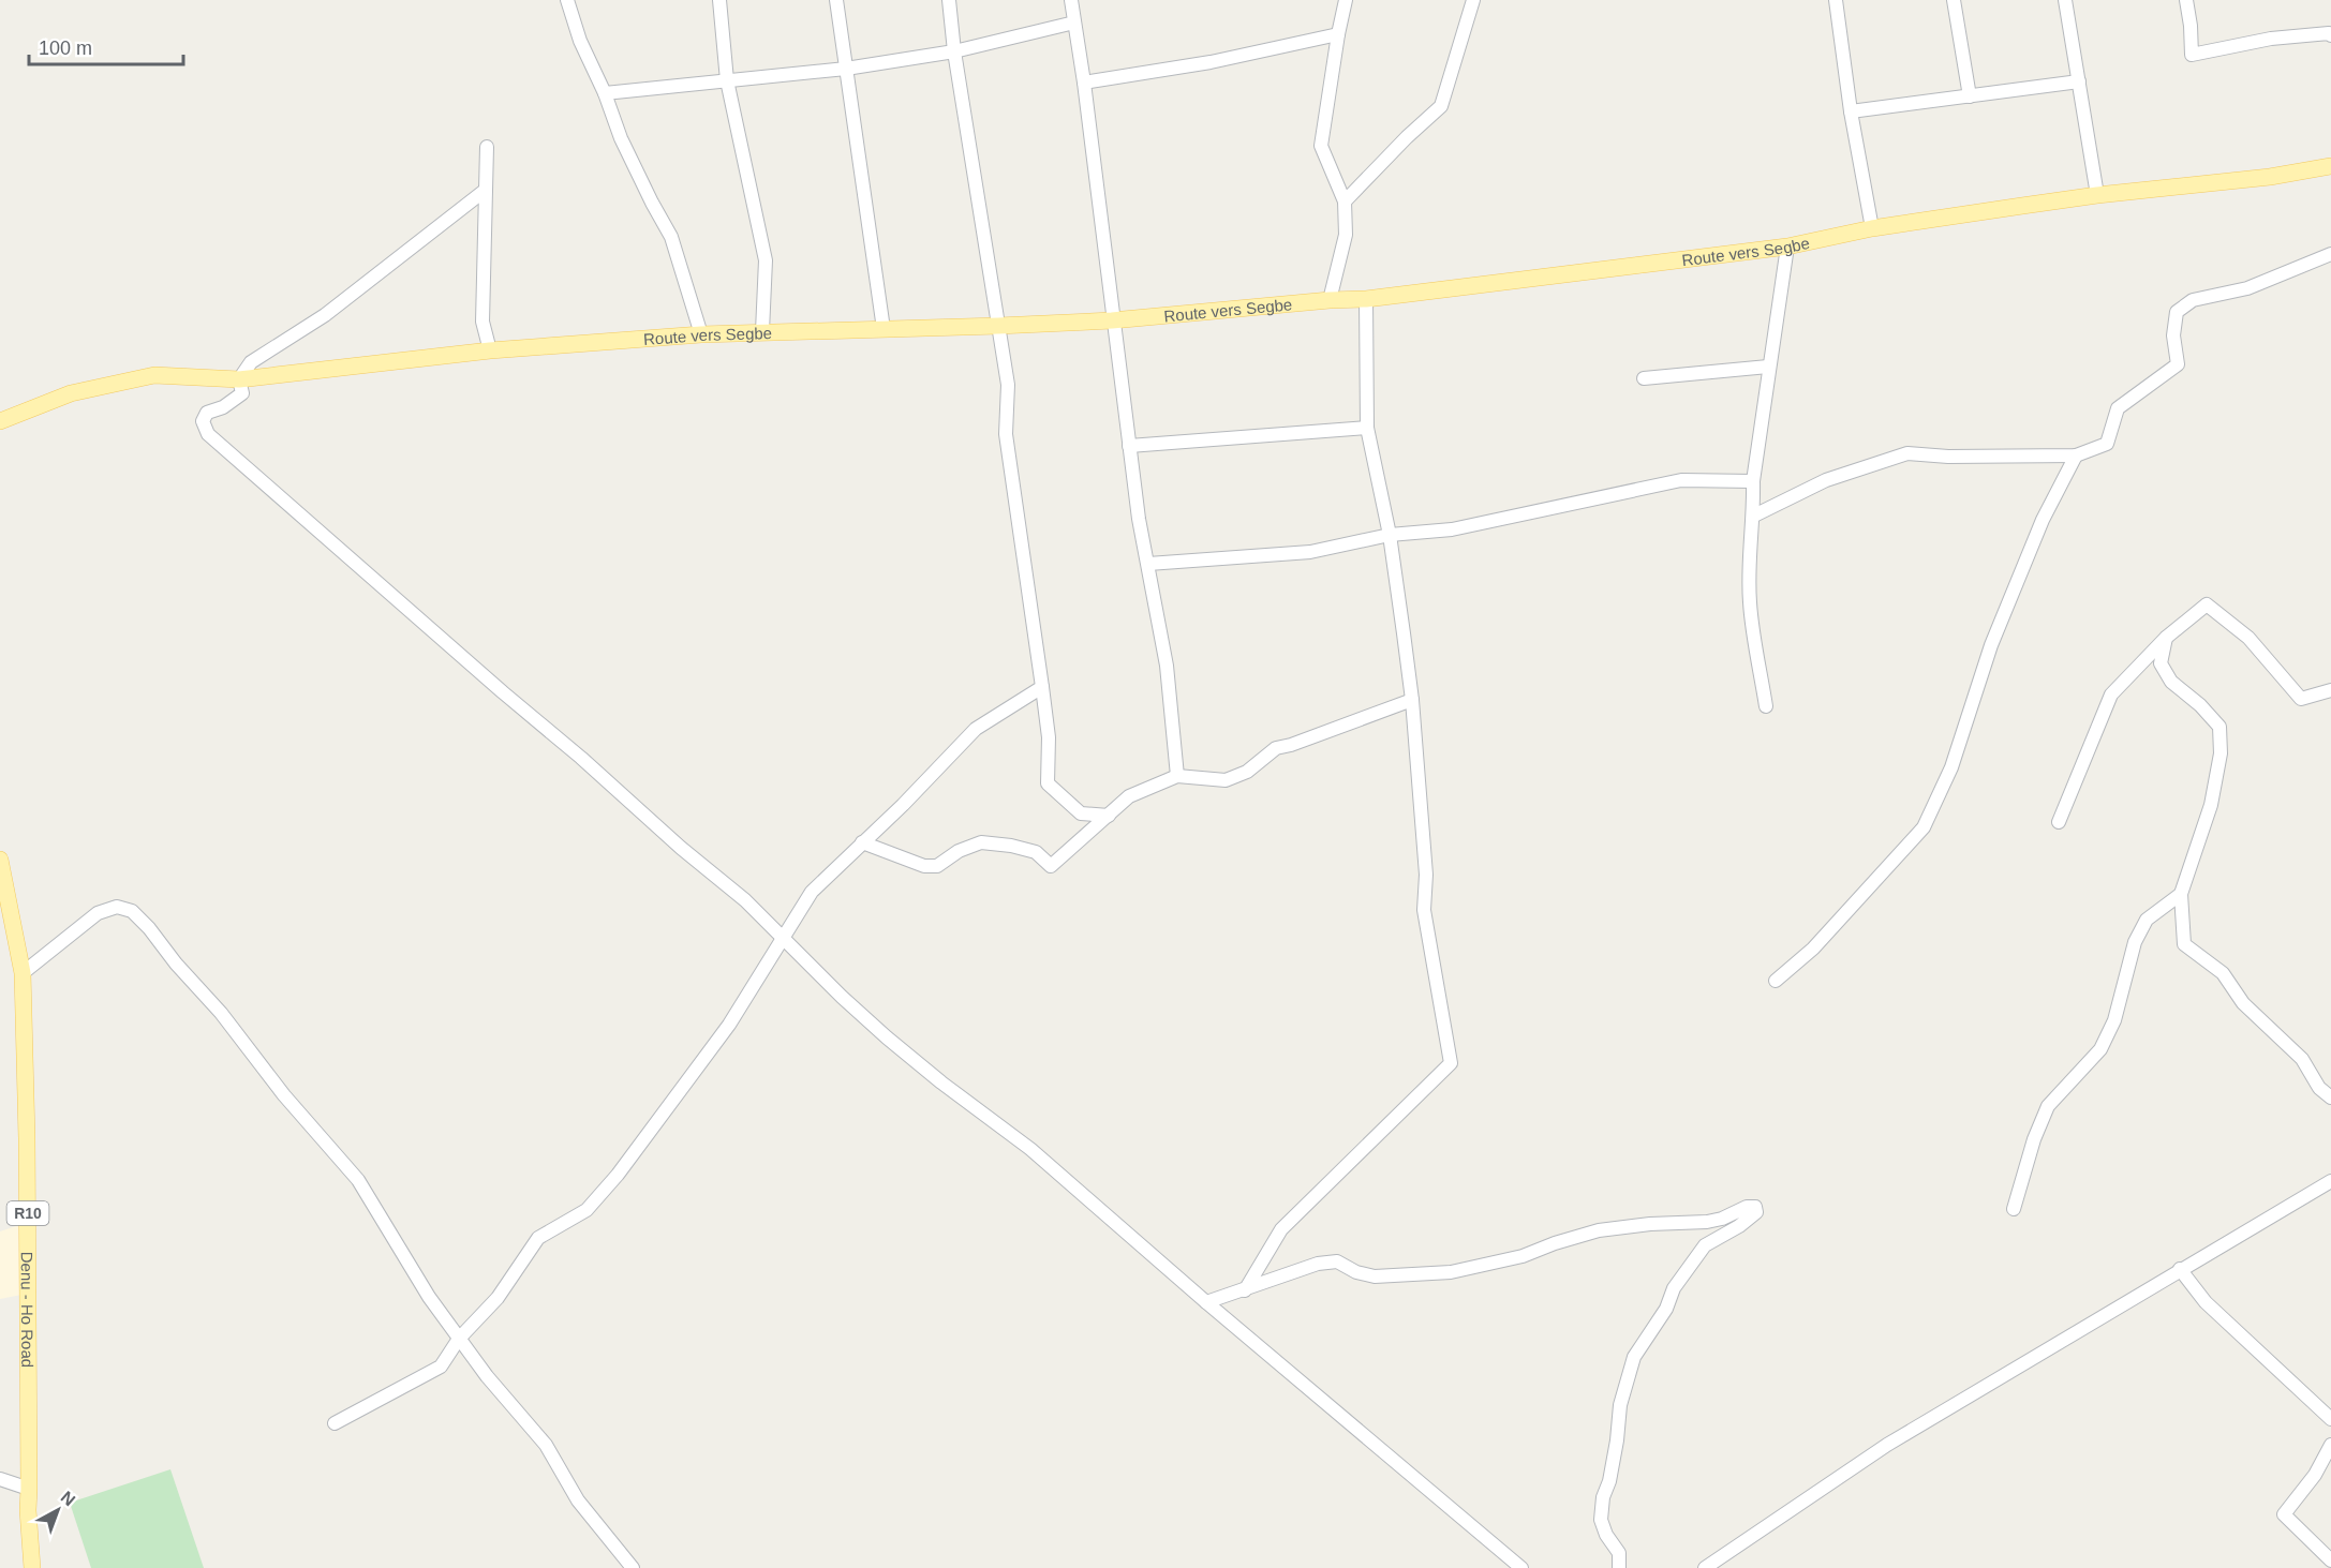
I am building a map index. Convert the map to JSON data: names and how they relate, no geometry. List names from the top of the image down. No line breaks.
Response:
{"streets":{"main road":["Route vers Segbe","R10","Denu - Ho Road"]},"scale_bar":"100 m","north":"top right"}
